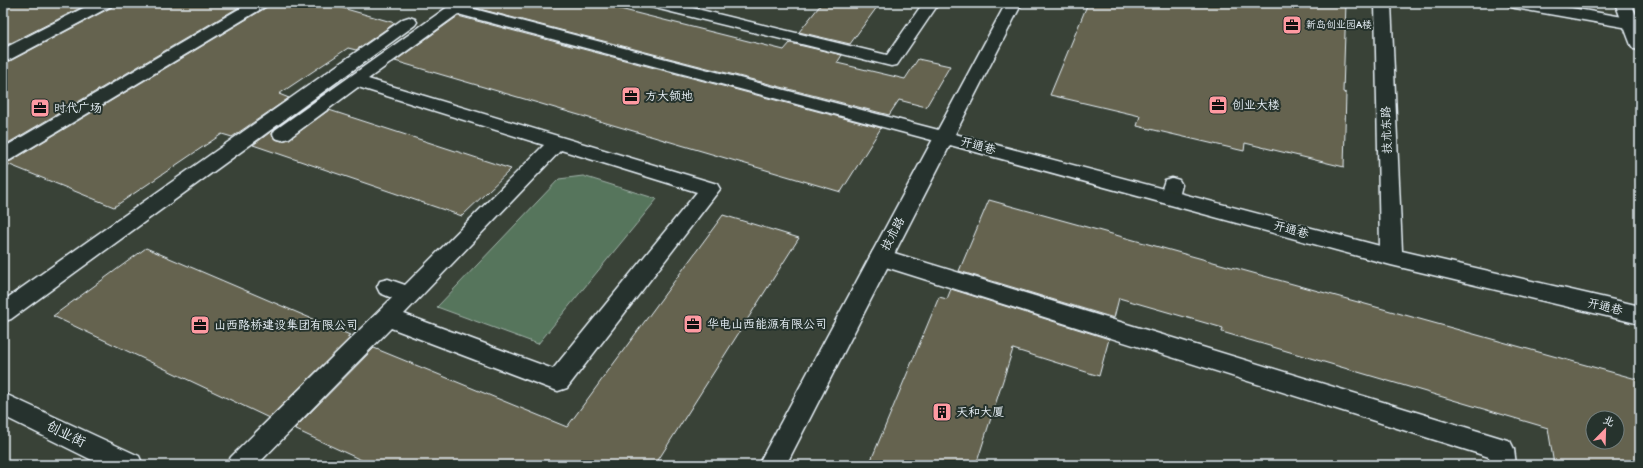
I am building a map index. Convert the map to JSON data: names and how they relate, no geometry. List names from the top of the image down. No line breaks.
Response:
{"streets":{"street":["技术东路","开通巷","技术路","创业街"]},"crossings":[["技术东路","开通巷"],["开通巷","技术路"]],"places":{"office":["新岛创业园A楼","方大领地","创业大楼","时代广场","华电山西能源有限公司","山西路桥建设集团有限公司"],"building":["天和大厦"]},"north":"top right"}
